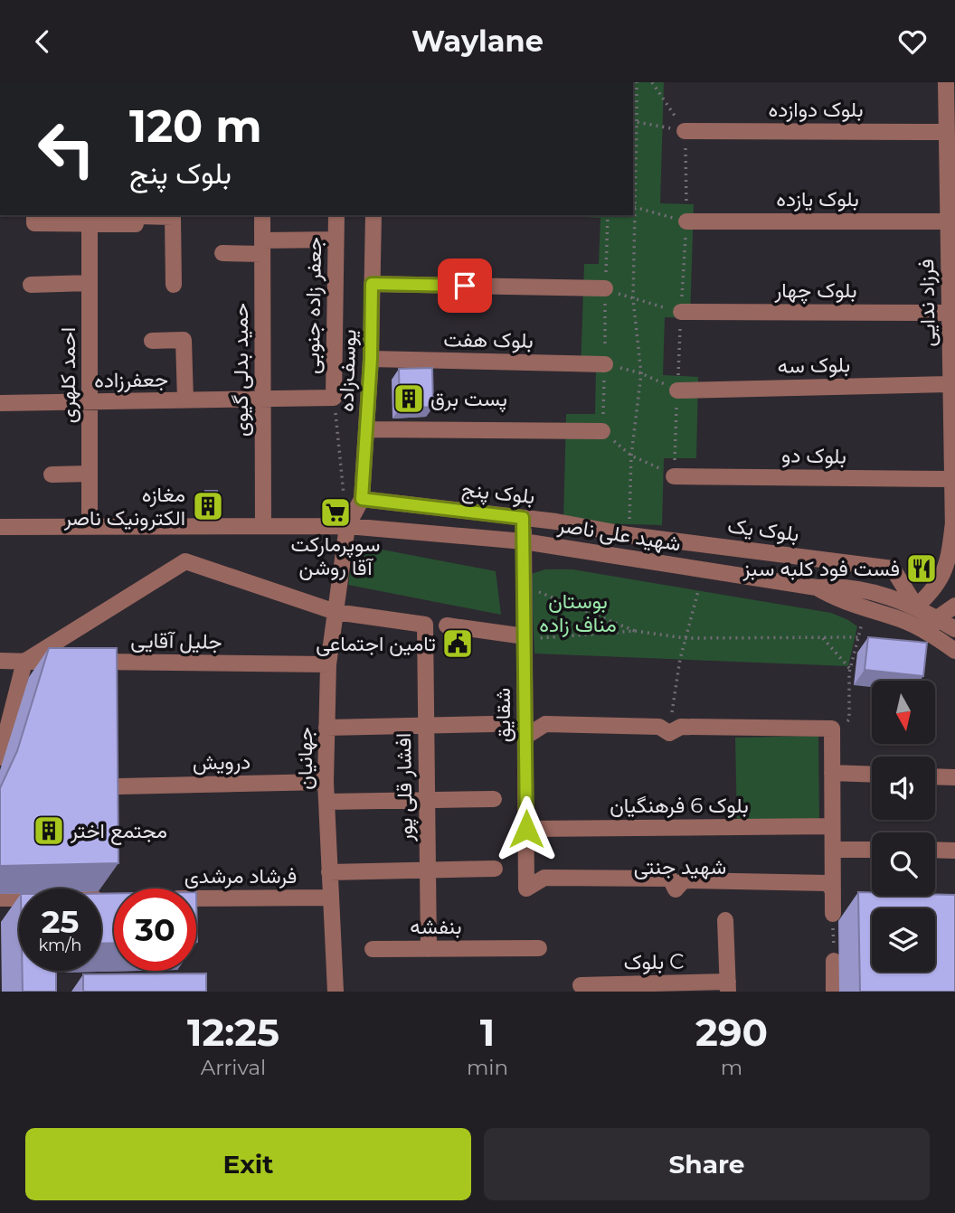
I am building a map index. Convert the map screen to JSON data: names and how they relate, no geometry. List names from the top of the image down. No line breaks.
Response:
{"streets":{"street":["بلوک دوازده","بلوک یازده","بلوک چهار","فرزاد ندایی","جعفر زاده جنوبی","بلوک هفت","بلوک سه","حمید بدلی گیوی","یوسف‌زاده","احمد کلهری","جعفرزاده","بلوک دو","بلوک پنج","بلوک یک","شهید علی ناصر","جلیل آقایی","شقایق","جهانیان","درویش","افشار قلی پور","بلوک 6 فرهنگیان","شهید جنتی","فرشاد مرشدی","بنفشه","بلوک C"]},"crossings":[["بلوک دوازده","فرزاد ندایی"],["بلوک یازده","فرزاد ندایی"],["بلوک چهار","فرزاد ندایی"],["فرزاد ندایی","بلوک سه"],["فرزاد ندایی","بلوک دو"],["جعفر زاده جنوبی","جعفرزاده"],["بلوک هفت","یوسف‌زاده"],["حمید بدلی گیوی","جعفرزاده"],["حمید بدلی گیوی","شهید علی ناصر"],["یوسف‌زاده","بلوک پنج"],["یوسف‌زاده","شهید علی ناصر"],["یوسف‌زاده","جهانیان"],["احمد کلهری","جعفرزاده"],["احمد کلهری","شهید علی ناصر"],["بلوک پنج","بلوک یک"],["بلوک پنج","شقایق"],["بلوک یک","شهید علی ناصر"],["شهید علی ناصر","شقایق"],["شهید علی ناصر","جهانیان"],["جلیل آقایی","جهانیان"],["شقایق","بلوک 6 فرهنگیان"],["شقایق","شهید جنتی"],["جهانیان","درویش"],["جهانیان","افشار قلی پور"],["جهانیان","فرشاد مرشدی"],["افشار قلی پور","بنفشه"]],"parks":["بوستان مناف زاده"],"places":{"building":["پست برق","مغازه الکترونیک ناصر","مجتمع اختر"],"supermarket":["سوپرمارکت آقا روشن"],"restaurant":["فست فود کلبه سبز"],"public building":["تامین اجتماعی"]},"north":"bottom","page":{"header":"Waylane","turn":["120 m","بلوک پنج"],"speed":"25 km/h","limit":"30","eta":["12:25","Arrival","1","min","290","m"],"buttons":["Exit","Share"]}}
